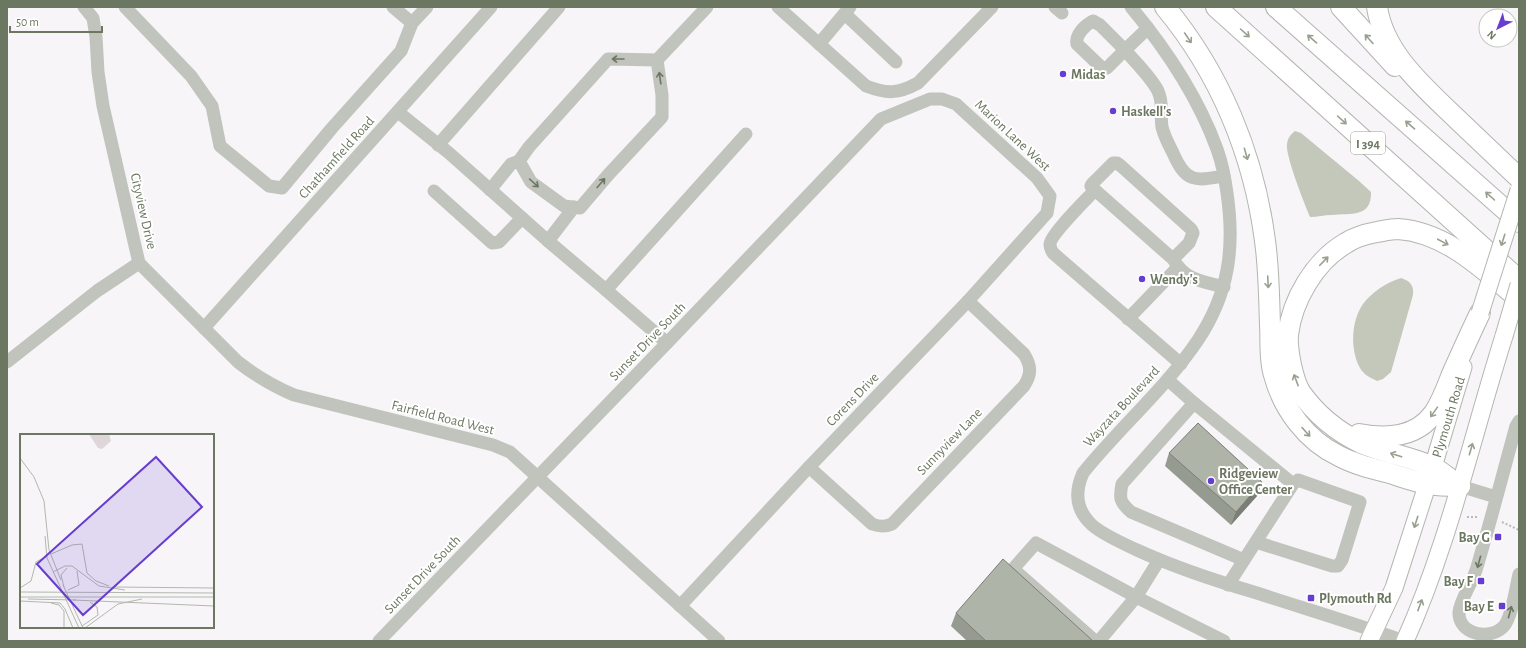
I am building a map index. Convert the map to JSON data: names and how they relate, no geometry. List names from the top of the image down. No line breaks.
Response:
{"streets":{"highway":["I 394"],"main road":["Plymouth Road"],"street":["Marion Lane West","Chathamfield Road","Cityview Drive","Sunset Drive South","Corens Drive","Wayzata Boulevard","Fairfield Road West","Sunnyview Lane"]},"crossings":[["Marion Lane West","Sunset Drive South"],["Marion Lane West","Corens Drive"],["Chathamfield Road","Fairfield Road West"],["Cityview Drive","Fairfield Road West"],["Sunset Drive South","Fairfield Road West"],["Corens Drive","Fairfield Road West"],["Corens Drive","Sunnyview Lane"],["Wayzata Boulevard","Plymouth Road"]],"places":{"other":["Midas","Haskell's","Wendy's","Ridgeview Office Center"],"transit":["Bay G","Bay F","Plymouth Rd","Bay E"]},"scale_bar":"50 m","north":"bottom left"}
